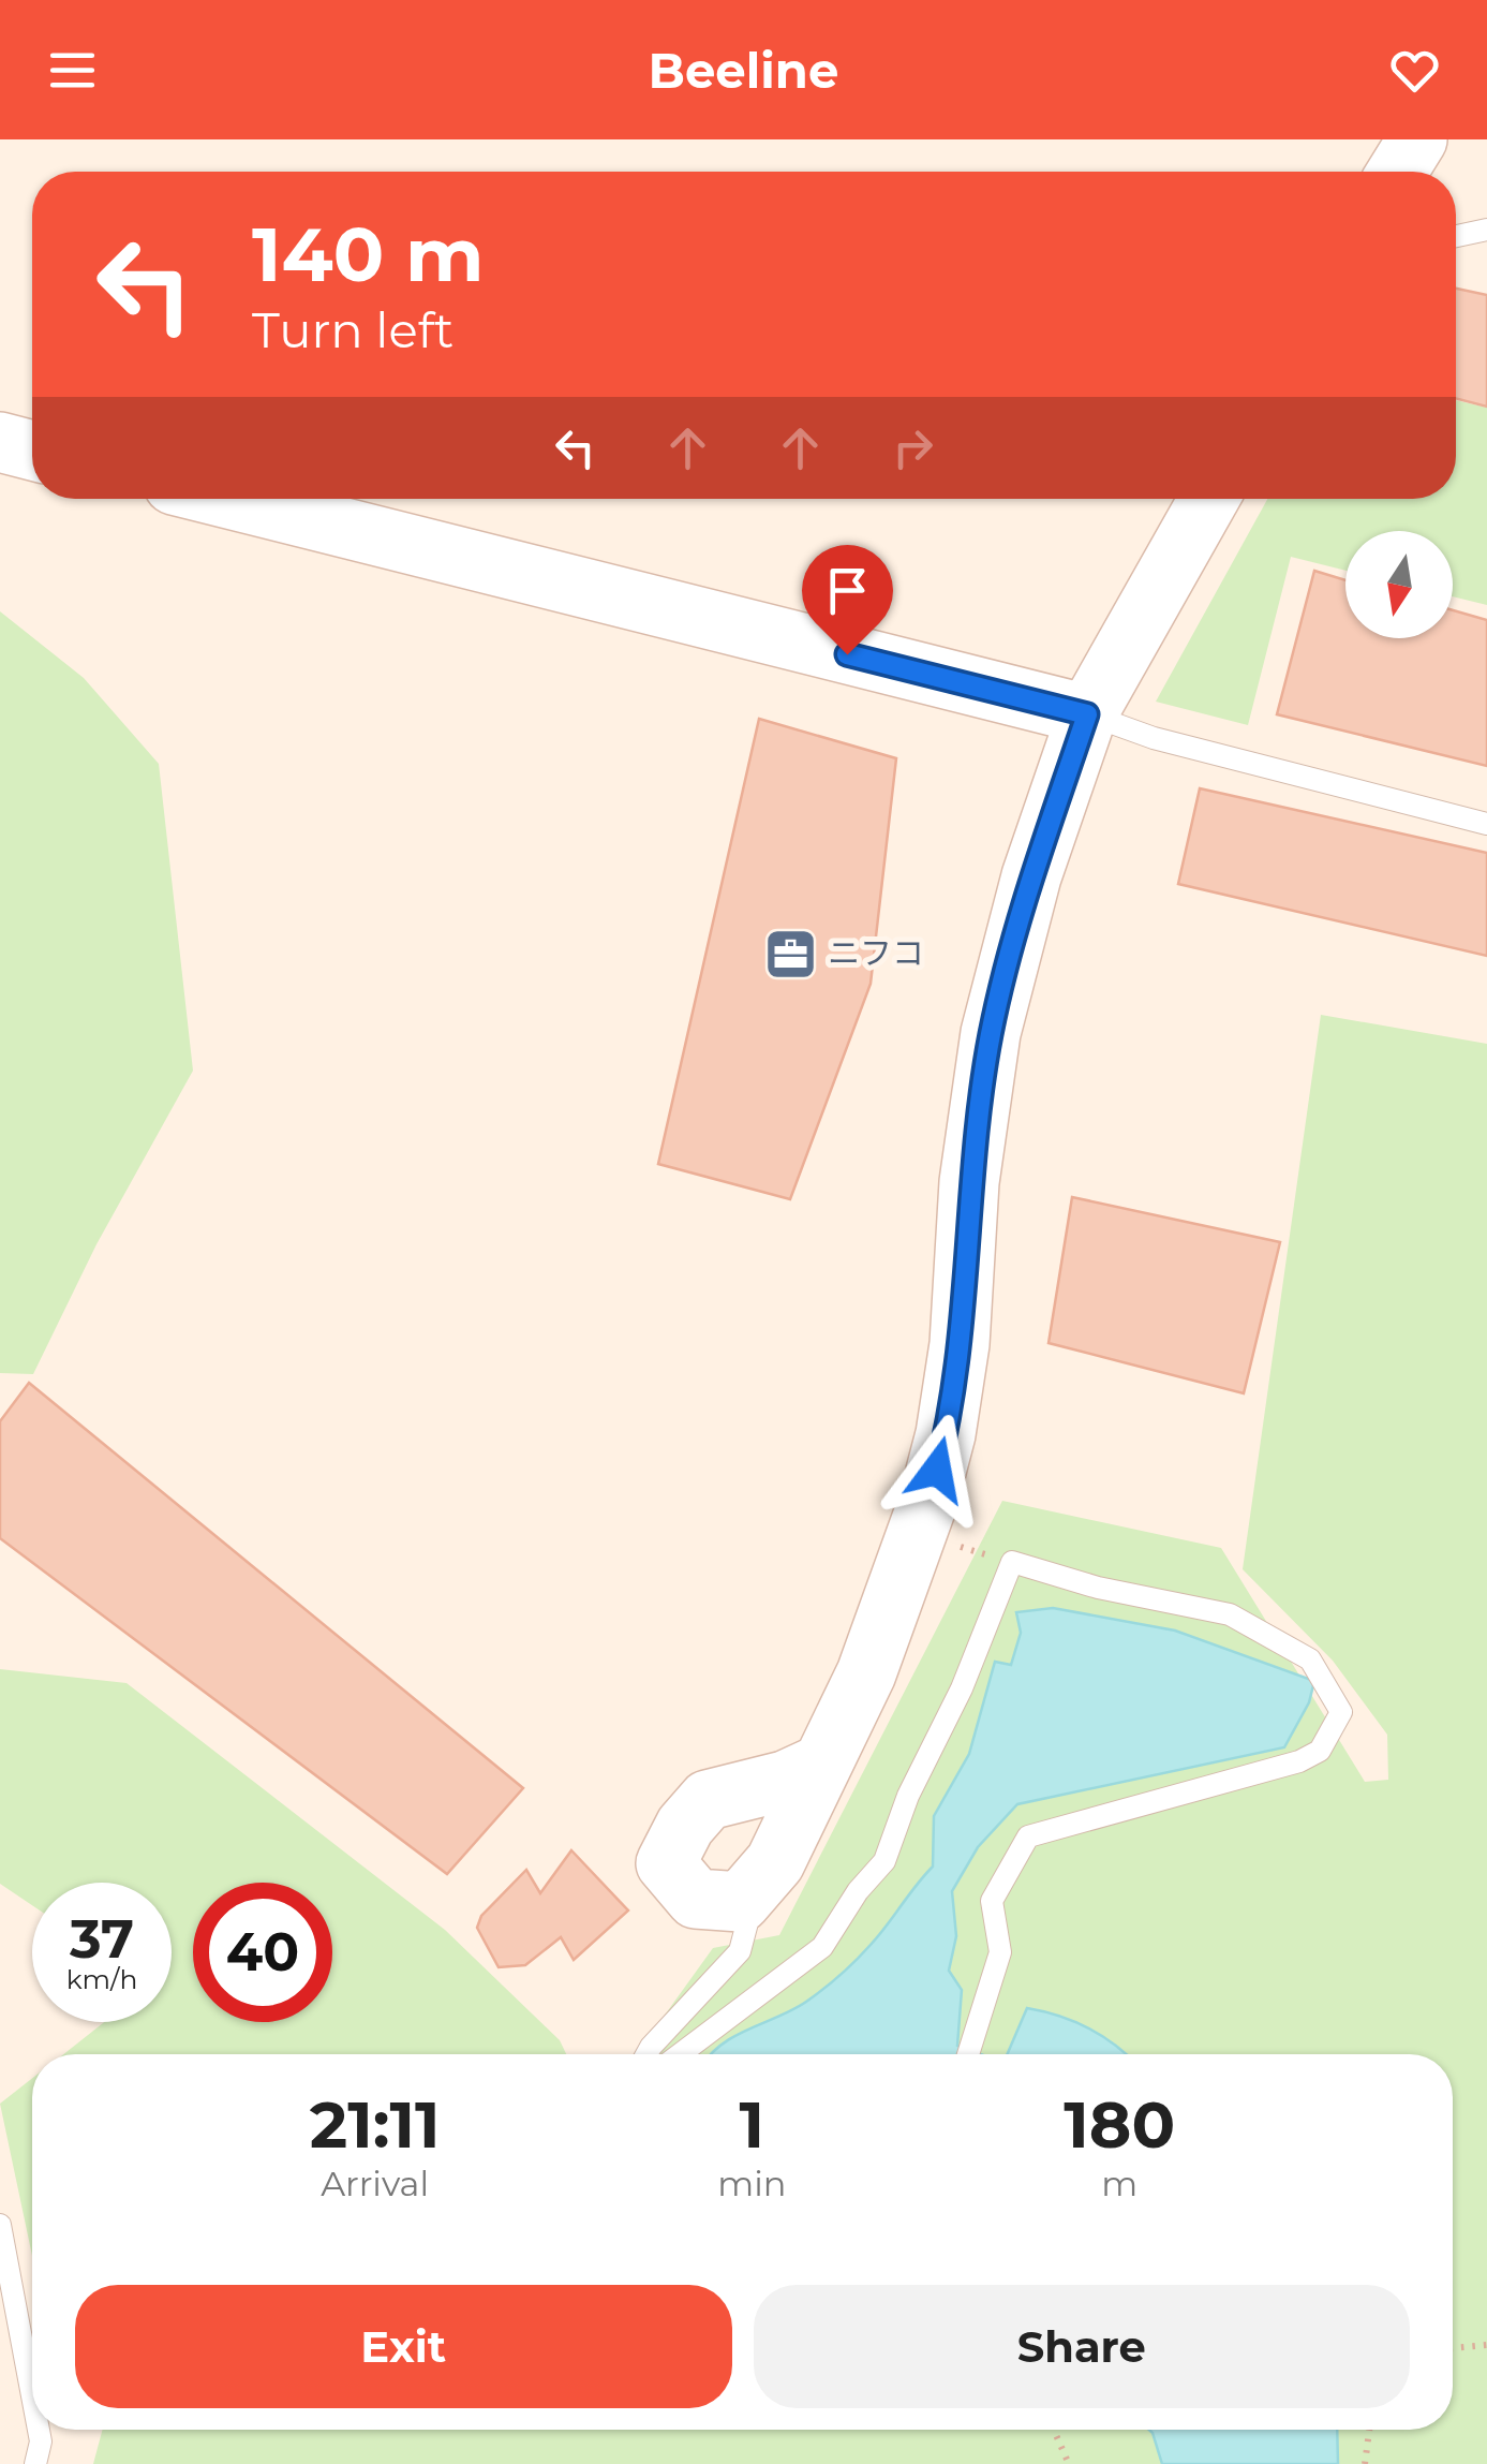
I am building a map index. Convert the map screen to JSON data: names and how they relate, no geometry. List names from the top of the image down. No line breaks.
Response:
{"places":{"office":["ニフコ"]},"north":"bottom","page":{"header":"Beeline","turn":["140 m","Turn left"],"speed":"37 km/h","limit":"40","eta":["21:11","Arrival","1","min","180","m"],"buttons":["Exit","Share"]}}
